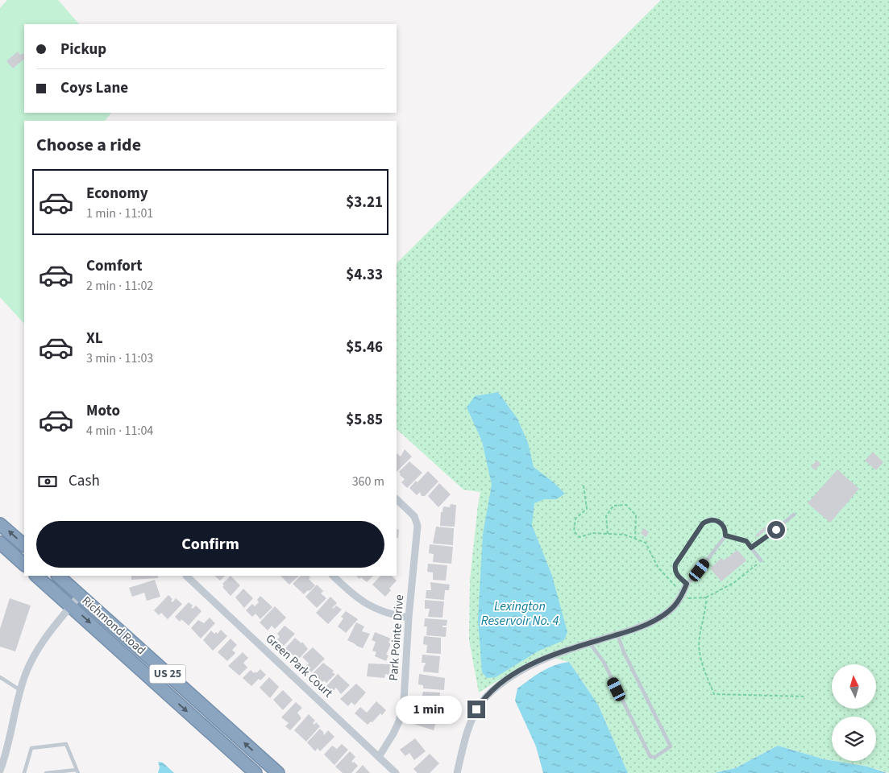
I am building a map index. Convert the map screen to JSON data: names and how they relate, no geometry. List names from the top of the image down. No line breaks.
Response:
{"streets":{"highway":["Richmond Road","US 25"],"street":["Park Pointe Drive","Green Park Court"]},"crossings":[["Park Pointe Drive","Green Park Court"]],"water":["Lexington Reservoir No. 4"],"north":"top","page":{"banner":["Pickup","Coys Lane"],"heading":"Choose a ride","list":[{"name":"Economy","note":"1 min · 11:01","value":"$3.21"},{"name":"Comfort","note":"2 min · 11:02","value":"$4.33"},{"name":"XL","note":"3 min · 11:03","value":"$5.46"},{"name":"Moto","note":"4 min · 11:04","value":"$5.85"}],"pay":["Cash","360 m"],"buttons":"Confirm","bubble":"1 min"}}
